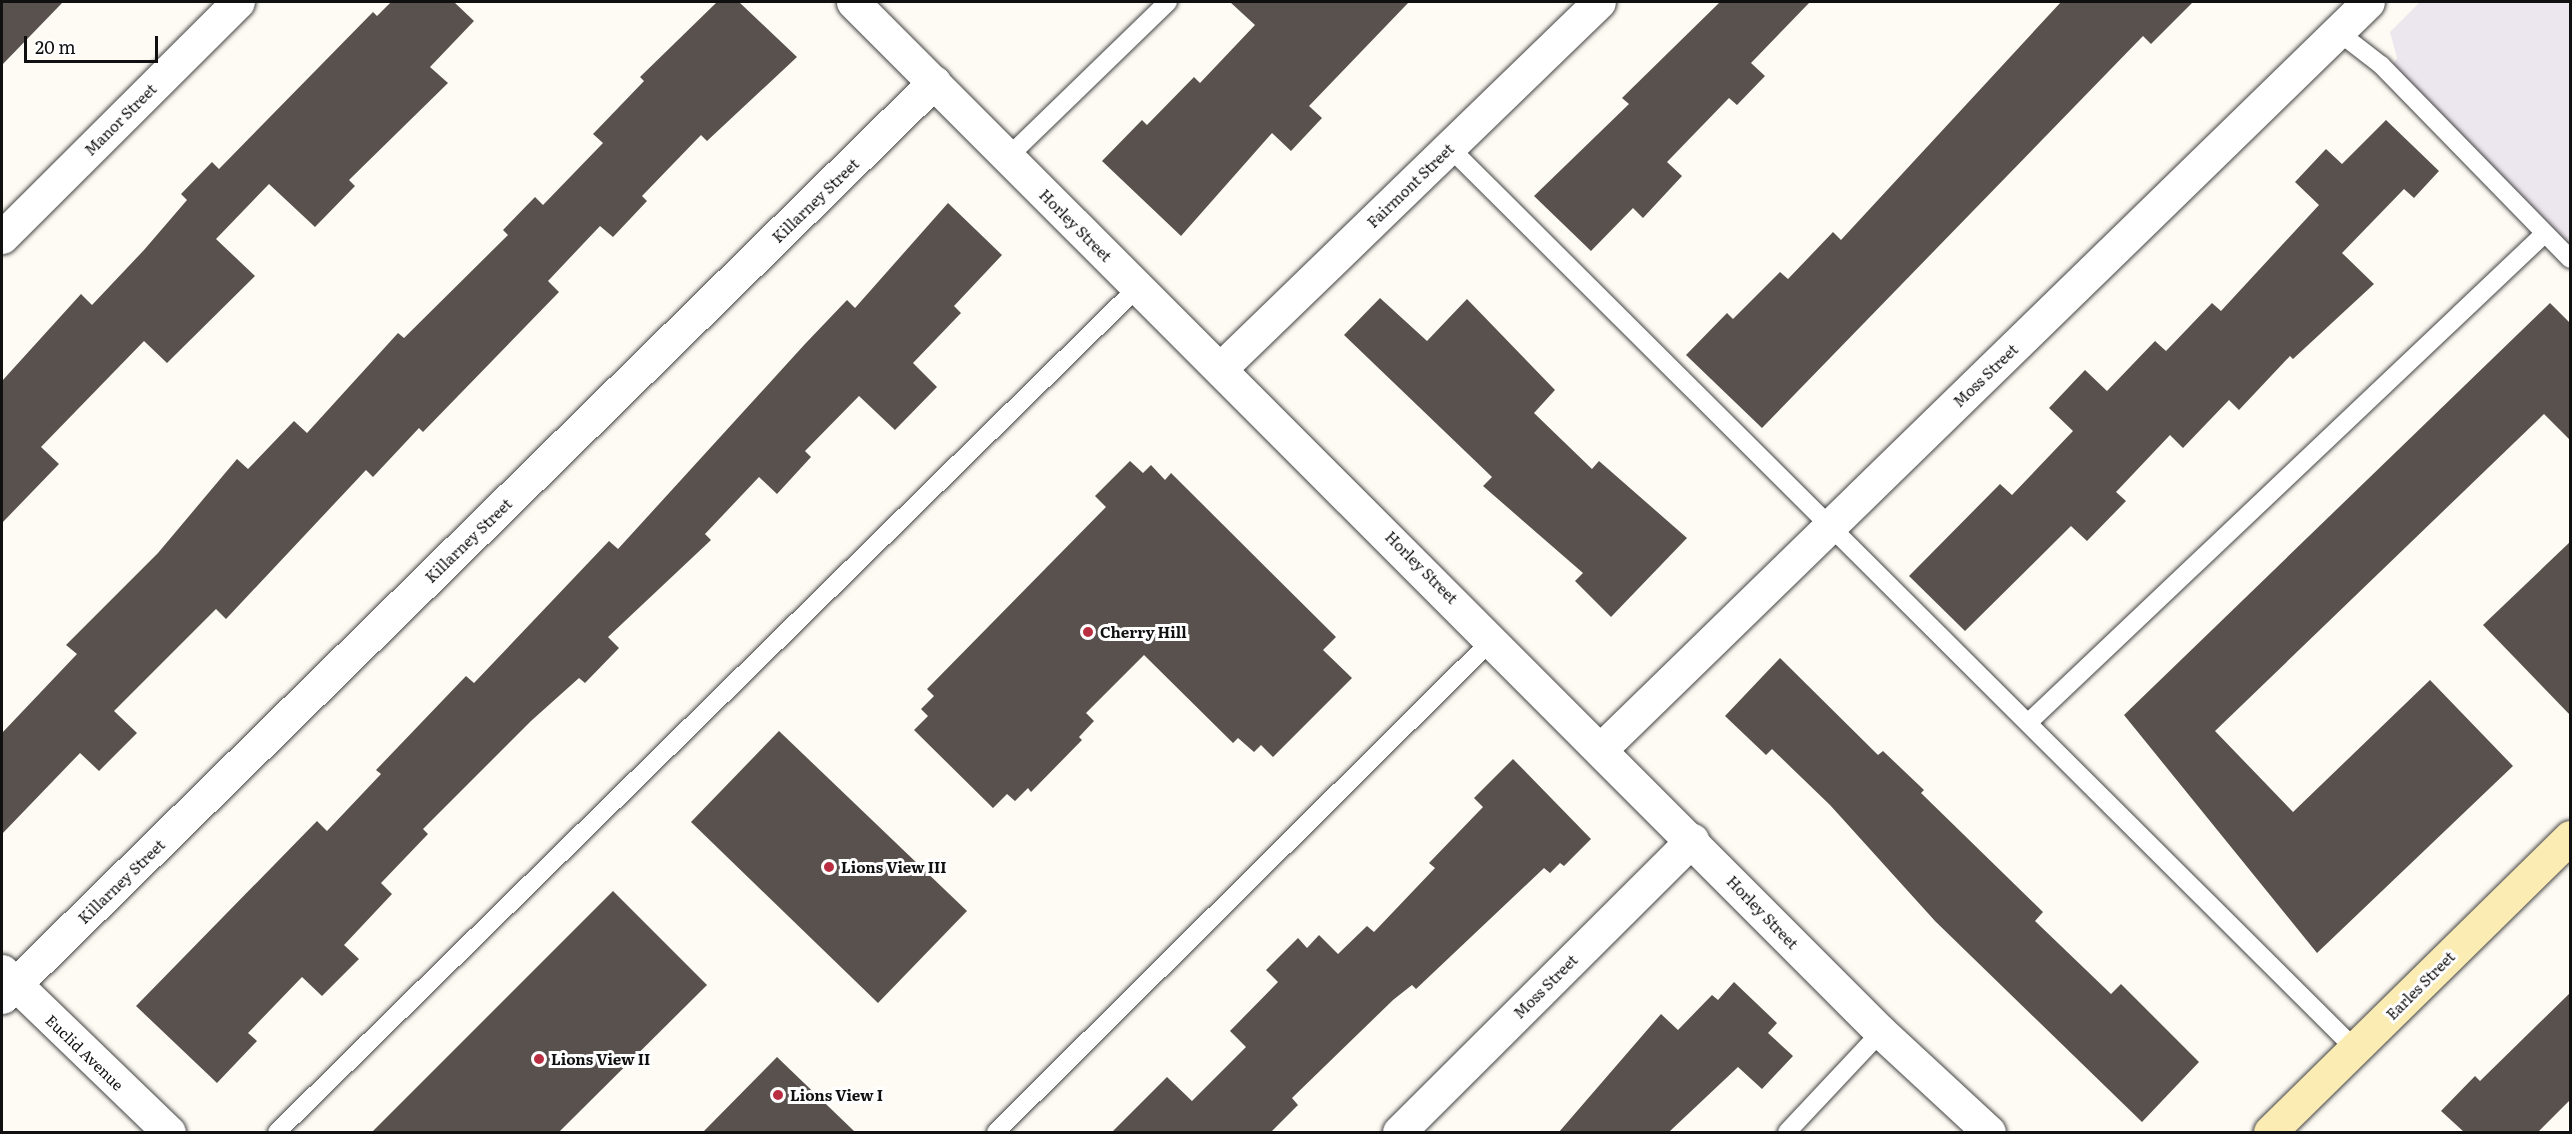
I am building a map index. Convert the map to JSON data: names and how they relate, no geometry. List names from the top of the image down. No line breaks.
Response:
{"streets":{"street":["Manor Street","Fairmont Street","Killarney Street","Horley Street","Moss Street","Earles Street","Euclid Avenue"]},"crossings":[["Fairmont Street","Horley Street"],["Killarney Street","Horley Street"],["Killarney Street","Euclid Avenue"],["Horley Street","Moss Street"]],"places":["Cherry Hill","Lions View III","Lions View II","Lions View I"],"scale_bar":"20 m"}
